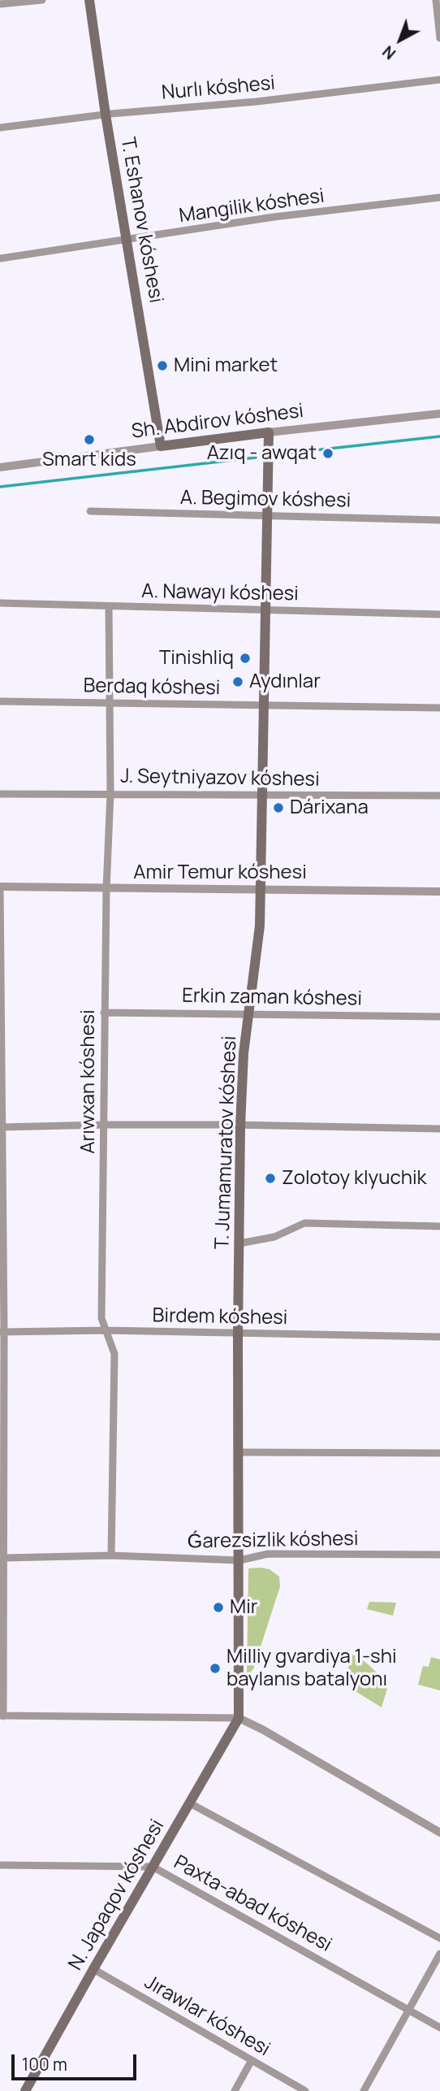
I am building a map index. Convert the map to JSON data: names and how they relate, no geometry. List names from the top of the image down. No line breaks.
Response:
{"streets":{"main road":["T. Eshanov kóshesi","Sh. Abdirov kóshesi","T. Jumamuratov kóshesi","N. Japaqov kóshesi"],"street":["Nurlı kóshesi","Mangilik kóshesi","A. Begimov kóshesi","A. Nawayı kóshesi","Berdaq kóshesi","J. Seytniyazov kóshesi","Amir Temur kóshesi","Erkin zaman kóshesi","Arıwxan kóshesi","Birdem kóshesi","Ǵarezsizlik kóshesi","Paxta-abad kóshesi","Jırawlar kóshesi"]},"crossings":[["Nurlı kóshesi","T. Eshanov kóshesi"],["Mangilik kóshesi","T. Eshanov kóshesi"],["T. Eshanov kóshesi","Sh. Abdirov kóshesi"],["Sh. Abdirov kóshesi","T. Jumamuratov kóshesi"],["A. Begimov kóshesi","T. Jumamuratov kóshesi"],["A. Nawayı kóshesi","Arıwxan kóshesi"],["A. Nawayı kóshesi","T. Jumamuratov kóshesi"],["Berdaq kóshesi","Arıwxan kóshesi"],["Berdaq kóshesi","T. Jumamuratov kóshesi"],["J. Seytniyazov kóshesi","Arıwxan kóshesi"],["J. Seytniyazov kóshesi","T. Jumamuratov kóshesi"],["Amir Temur kóshesi","Arıwxan kóshesi"],["Amir Temur kóshesi","T. Jumamuratov kóshesi"],["Erkin zaman kóshesi","Arıwxan kóshesi"],["Erkin zaman kóshesi","T. Jumamuratov kóshesi"],["Arıwxan kóshesi","Birdem kóshesi"],["Arıwxan kóshesi","Ǵarezsizlik kóshesi"],["T. Jumamuratov kóshesi","Birdem kóshesi"],["T. Jumamuratov kóshesi","Ǵarezsizlik kóshesi"],["T. Jumamuratov kóshesi","N. Japaqov kóshesi"],["N. Japaqov kóshesi","Paxta-abad kóshesi"],["N. Japaqov kóshesi","Jırawlar kóshesi"]],"places":["Mini market","Smart kids","Azıq - awqat","Tinishliq","Aydınlar","Dárixana","Zolotoy klyuchik","Mir","Milliy gvardiya 1-shi baylanıs batalyonı"],"scale_bar":"100 m","north":"bottom left"}
